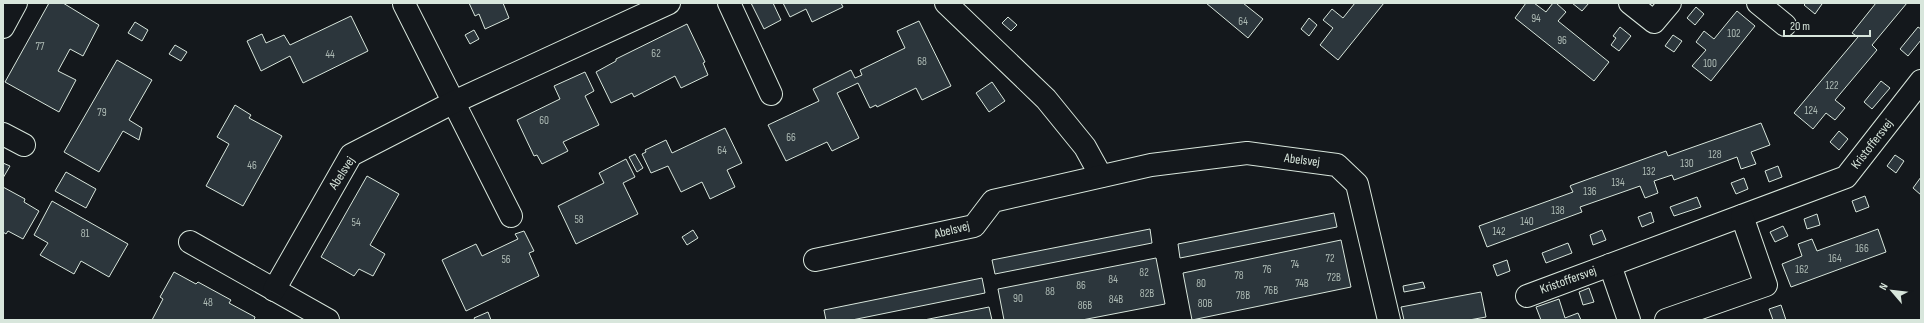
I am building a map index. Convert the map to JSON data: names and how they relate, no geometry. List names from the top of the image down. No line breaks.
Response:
{"streets":{"street":["Kristoffersvej","Abelsvej"]},"house_numbers":["94","64","102","96","77","62","44","68","100","122","124","79","60","66","64","128","130","46","132","134","136","138","58","140","54","142","81","166","72","164","56","74","76","162","82","78","72B","84","80","74B","86","76B","88","82B","78B","90","84B","48","80B","86B"],"scale_bar":"20 m","north":"top left"}
